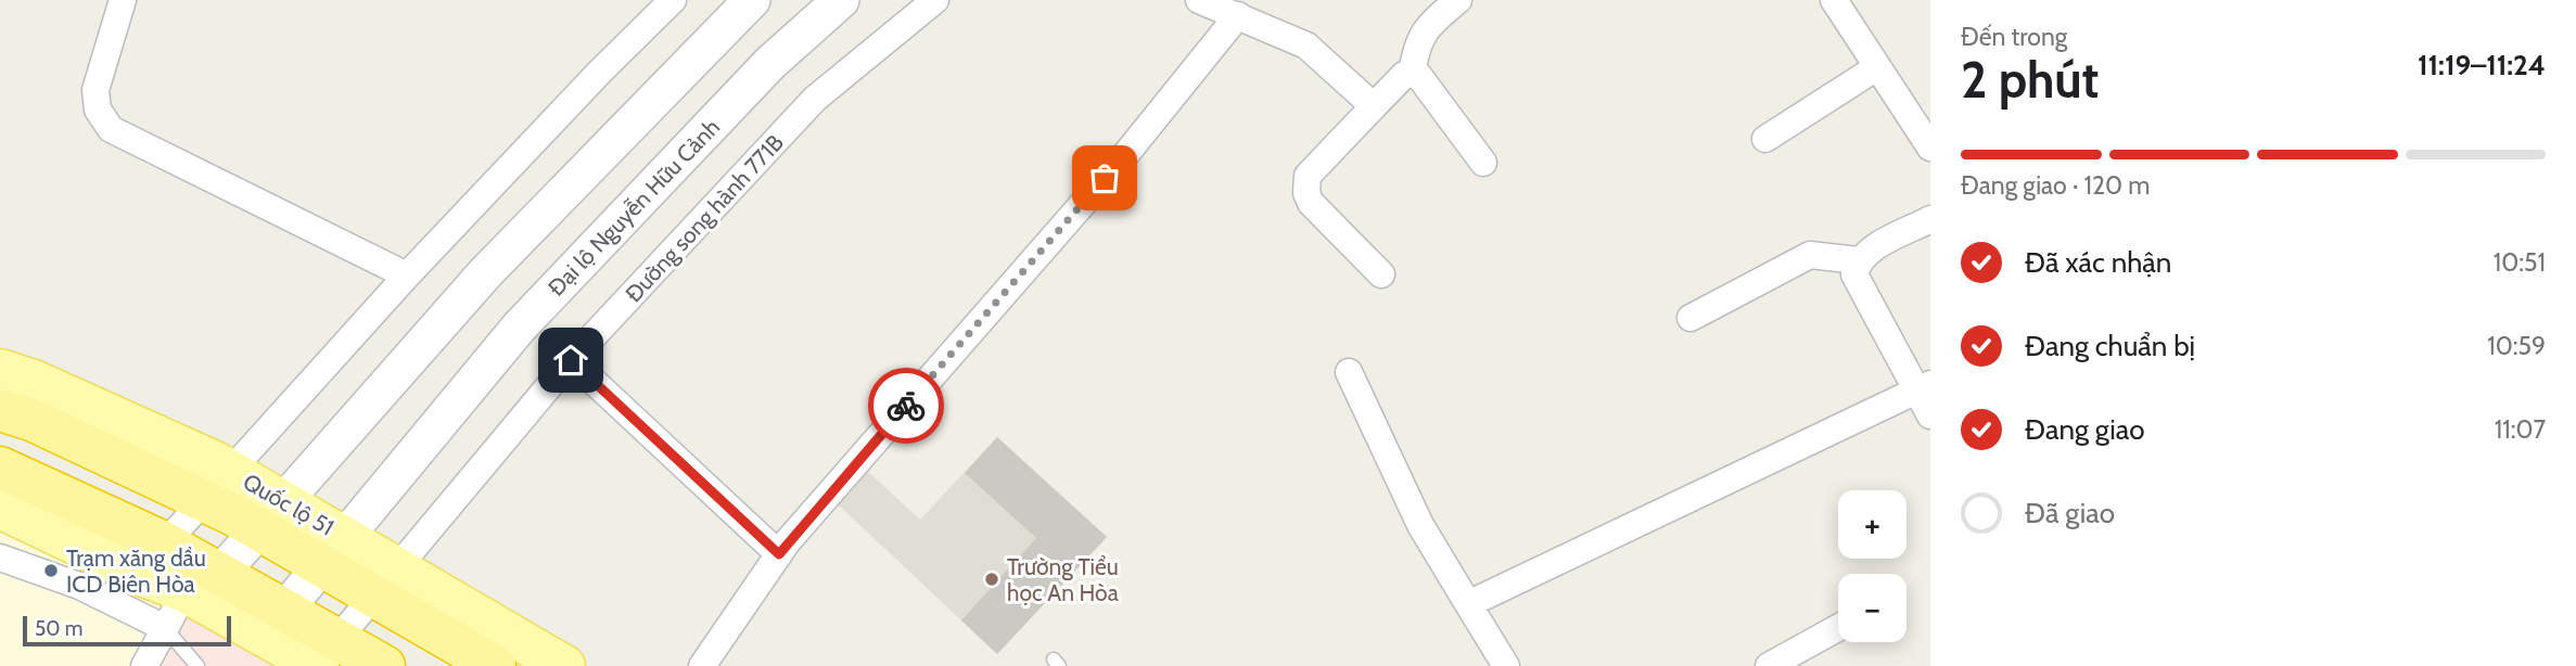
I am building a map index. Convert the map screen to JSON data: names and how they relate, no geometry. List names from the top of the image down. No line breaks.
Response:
{"streets":{"highway":["Quốc lộ 51"],"main road":["Đại lộ Nguyễn Hữu Cảnh"],"street":["Đường song hành 771B"]},"crossings":[["Đại lộ Nguyễn Hữu Cảnh","Quốc lộ 51"],["Đường song hành 771B","Quốc lộ 51"]],"places":["Trạm xăng dầu ICD Biên Hòa","Trường Tiểu học An Hòa"],"scale_bar":"50 m","page":{"heading":["2 phút","Đến trong","11:19–11:24"],"bar":"Đang giao · 120 m","list":[["Đã xác nhận","10:51"],["Đang chuẩn bị","10:59"],["Đang giao","11:07"],"Đã giao"],"map_buttons":["+","−"],"scale":"50 m"}}
